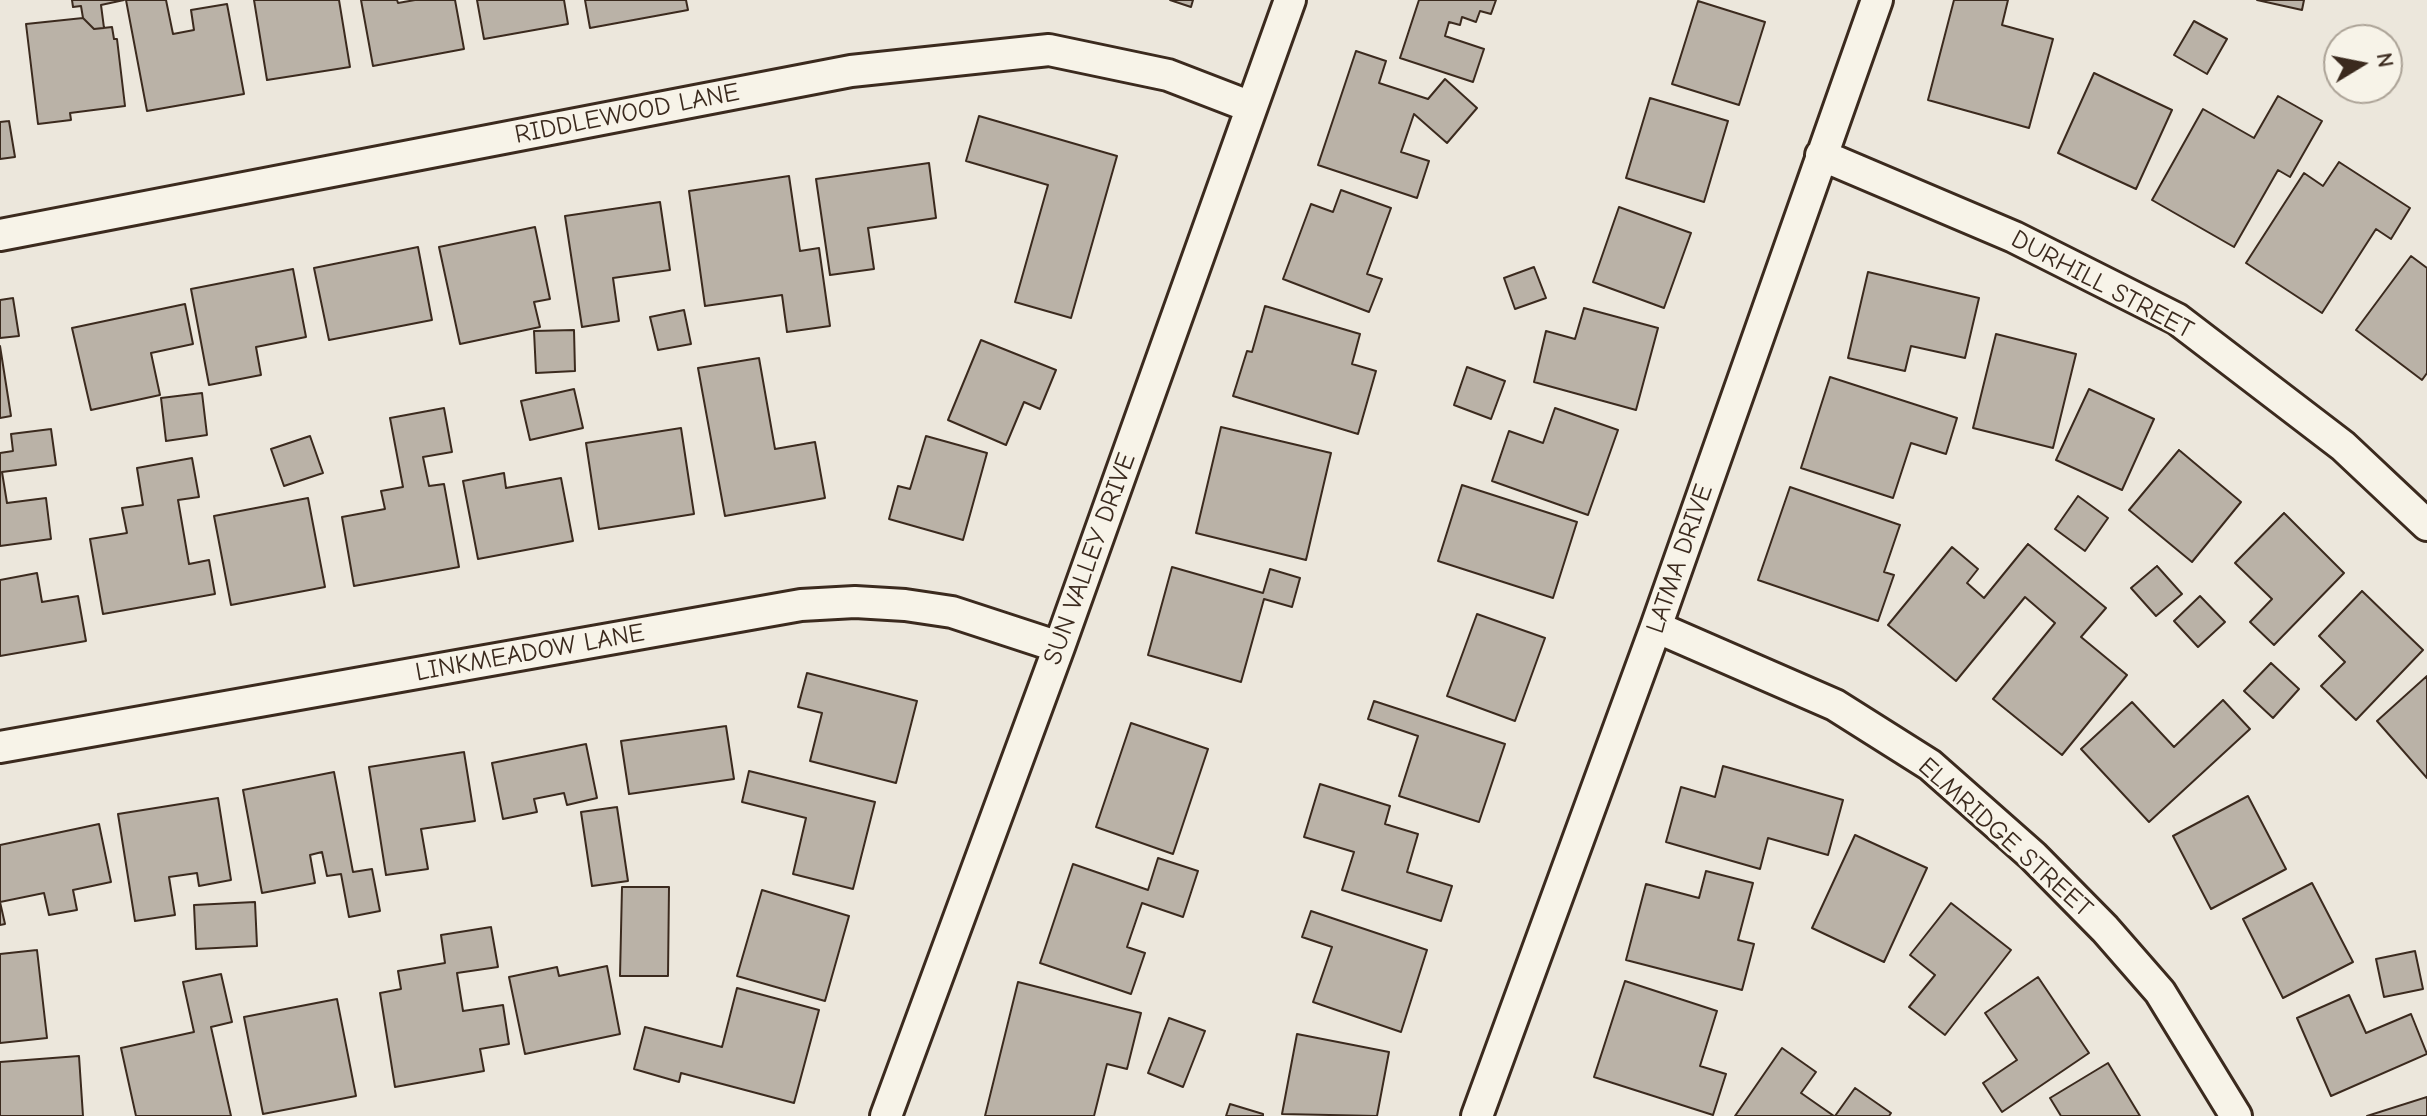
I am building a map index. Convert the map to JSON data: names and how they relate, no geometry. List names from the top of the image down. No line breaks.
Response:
{"streets":{"street":["RIDDLEWOOD LANE","DURHILL STREET","SUN VALLEY DRIVE","LATMA DRIVE","LINKMEADOW LANE","ELMRIDGE STREET"]},"crossings":[["RIDDLEWOOD LANE","SUN VALLEY DRIVE"],["DURHILL STREET","LATMA DRIVE"],["SUN VALLEY DRIVE","LINKMEADOW LANE"],["LATMA DRIVE","ELMRIDGE STREET"]],"north":"right"}
